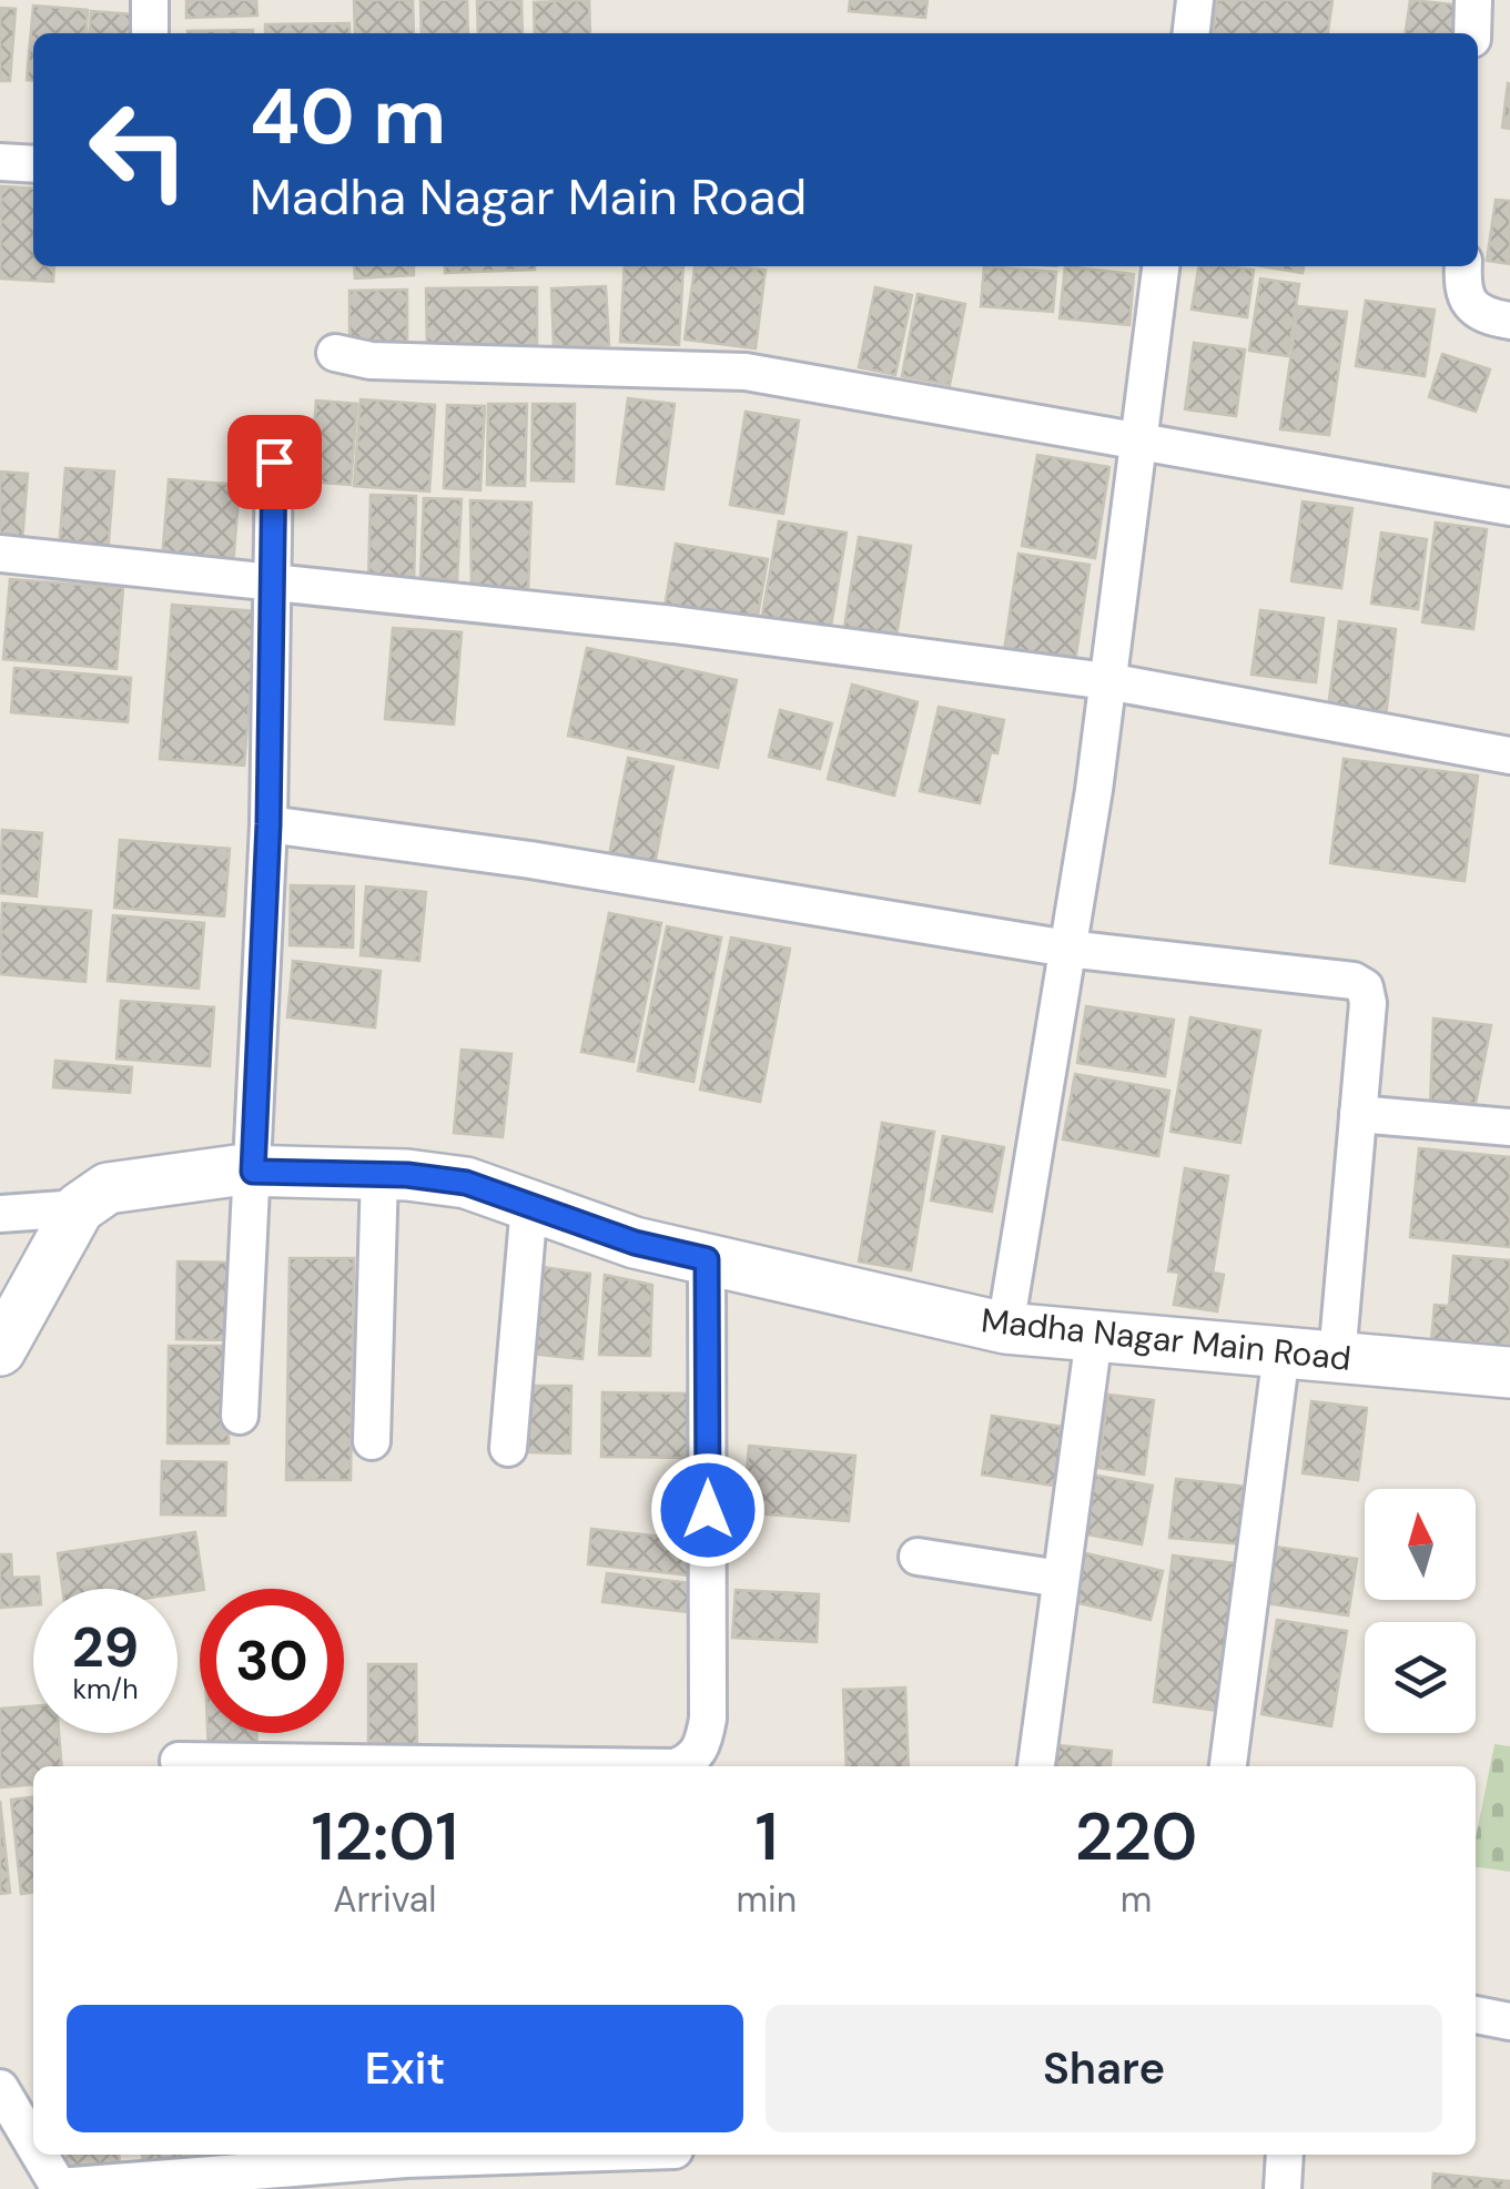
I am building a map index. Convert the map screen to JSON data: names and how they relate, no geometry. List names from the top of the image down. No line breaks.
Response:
{"streets":{"street":["Madha Nagar Main Road"]},"north":"top","page":{"turn":["40 m","Madha Nagar Main Road"],"speed":"29 km/h","limit":"30","eta":["12:01","Arrival","1","min","220","m"],"buttons":["Exit","Share"]}}
